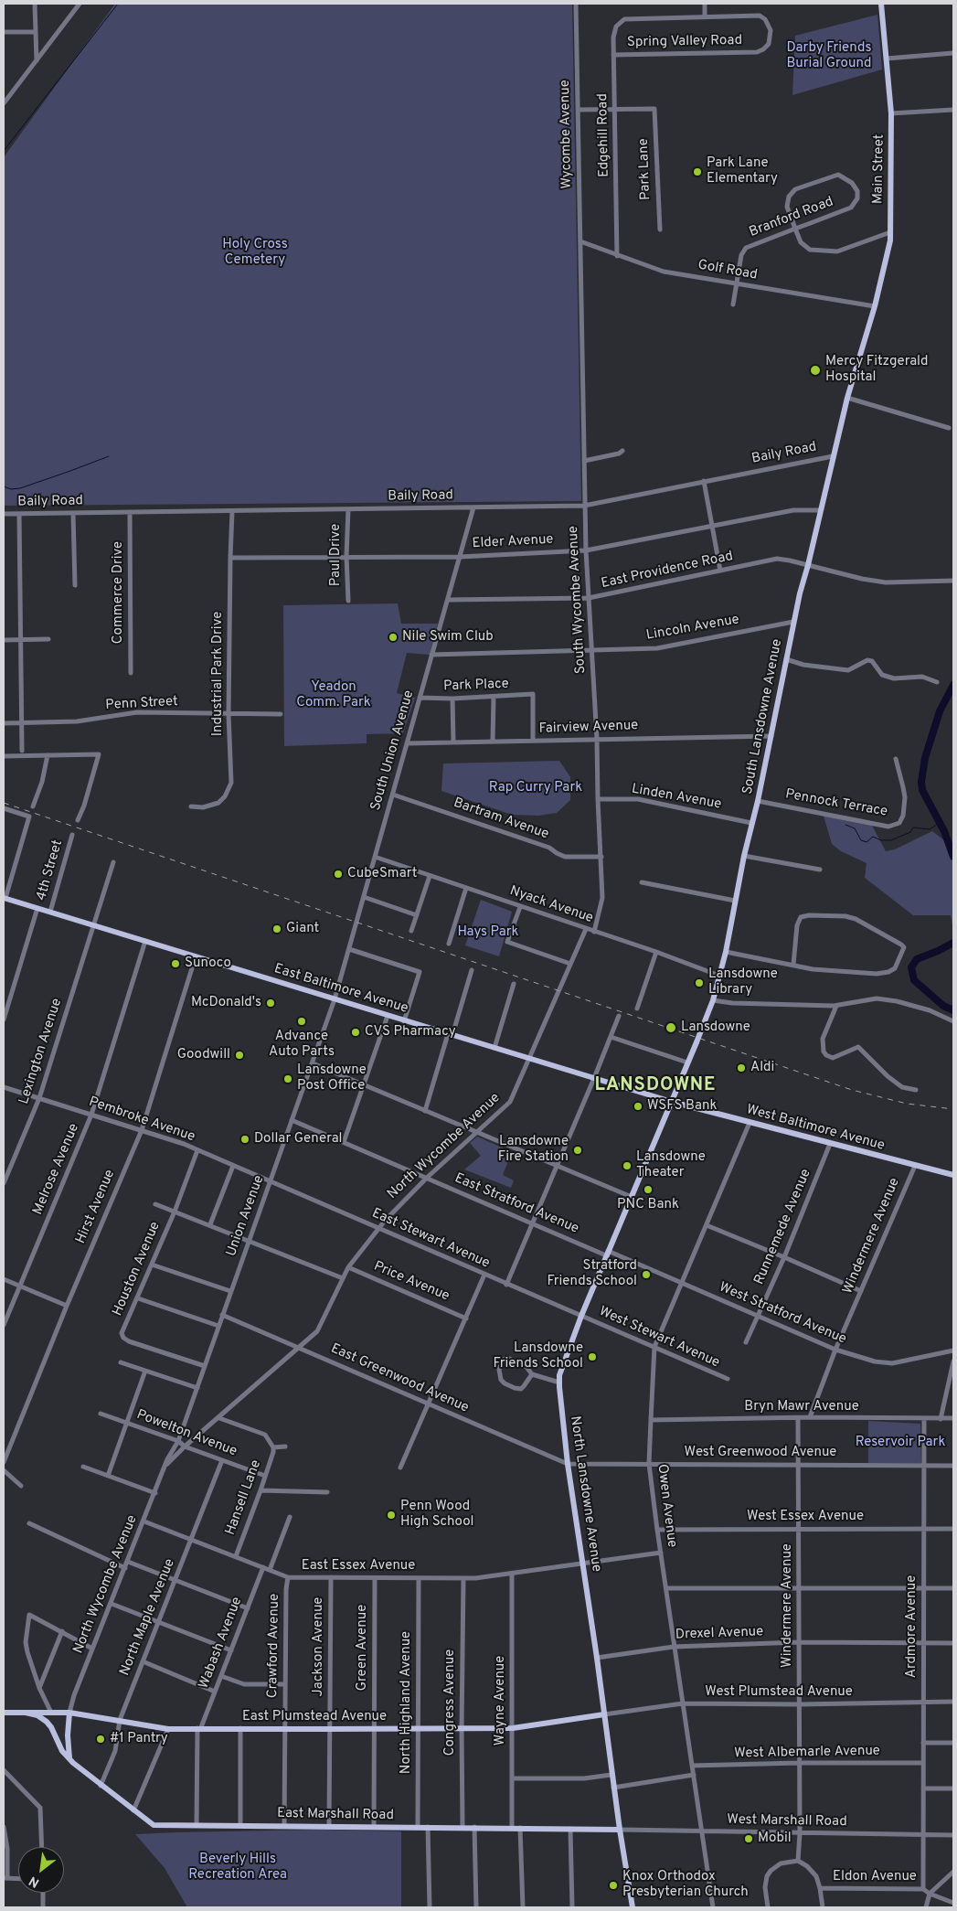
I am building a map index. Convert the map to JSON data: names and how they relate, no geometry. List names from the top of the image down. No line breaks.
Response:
{"streets":{"main road":["Main Street","South Lansdowne Avenue","East Baltimore Avenue","West Baltimore Avenue","North Lansdowne Avenue","East Plumstead Avenue","East Marshall Road"],"street":["Spring Valley Road","Wycombe Avenue","Edgehill Road","Park Lane","Branford Road","Golf Road","Baily Road","Elder Avenue","Paul Drive","East Providence Road","Commerce Drive","South Wycombe Avenue","Lincoln Avenue","Industrial Park Drive","Park Place","Penn Street","Fairview Avenue","South Union Avenue","Linden Avenue","Pennock Terrace","Bartram Avenue","4th Street","Nyack Avenue","Lexington Avenue","Pembroke Avenue","North Wycombe Avenue","Melrose Avenue","East Stratford Avenue","Hirst Avenue","Union Avenue","Runnemede Avenue","Windermere Avenue","East Stewart Avenue","Houston Avenue","Price Avenue","West Stratford Avenue","West Stewart Avenue","East Greenwood Avenue","Bryn Mawr Avenue","Powelton Avenue","West Greenwood Avenue","Hansell Lane","Owen Avenue","West Essex Avenue","East Essex Avenue","North Maple Avenue","Ardmore Avenue","Drexel Avenue","Wabash Avenue","Crawford Avenue","Jackson Avenue","Green Avenue","West Plumstead Avenue","Wayne Avenue","North Highland Avenue","Congress Avenue","West Albemarle Avenue","West Marshall Road","Eldon Avenue"]},"crossings":[["Spring Valley Road","Edgehill Road"],["Wycombe Avenue","Golf Road"],["Wycombe Avenue","South Wycombe Avenue"],["Edgehill Road","Park Lane"],["Edgehill Road","Golf Road"],["Main Street","Golf Road"],["Main Street","South Lansdowne Avenue"],["Branford Road","Golf Road"],["Baily Road","Paul Drive"],["Baily Road","Commerce Drive"],["Baily Road","South Wycombe Avenue"],["Baily Road","Industrial Park Drive"],["Baily Road","South Lansdowne Avenue"],["Baily Road","South Union Avenue"],["Elder Avenue","Paul Drive"],["Elder Avenue","South Wycombe Avenue"],["Elder Avenue","Industrial Park Drive"],["Elder Avenue","South Lansdowne Avenue"],["Elder Avenue","South Union Avenue"],["East Providence Road","South Wycombe Avenue"],["East Providence Road","South Lansdowne Avenue"],["East Providence Road","South Union Avenue"],["South Wycombe Avenue","Lincoln Avenue"],["South Wycombe Avenue","Fairview Avenue"],["South Wycombe Avenue","Linden Avenue"],["South Wycombe Avenue","Bartram Avenue"],["South Wycombe Avenue","Nyack Avenue"],["Lincoln Avenue","South Lansdowne Avenue"],["Lincoln Avenue","South Union Avenue"],["Industrial Park Drive","Penn Street"],["Park Place","Fairview Avenue"],["Park Place","South Union Avenue"],["South Lansdowne Avenue","Fairview Avenue"],["South Lansdowne Avenue","Linden Avenue"],["South Lansdowne Avenue","Pennock Terrace"],["South Lansdowne Avenue","Nyack Avenue"],["South Lansdowne Avenue","East Baltimore Avenue"],["South Lansdowne Avenue","West Baltimore Avenue"],["South Lansdowne Avenue","North Lansdowne Avenue"],["Fairview Avenue","South Union Avenue"],["South Union Avenue","Bartram Avenue"],["South Union Avenue","Nyack Avenue"],["South Union Avenue","East Baltimore Avenue"],["South Union Avenue","Union Avenue"],["4th Street","East Baltimore Avenue"],["East Baltimore Avenue","Lexington Avenue"],["East Baltimore Avenue","West Baltimore Avenue"],["East Baltimore Avenue","North Wycombe Avenue"],["East Baltimore Avenue","Melrose Avenue"],["East Baltimore Avenue","Hirst Avenue"],["East Baltimore Avenue","Union Avenue"],["East Baltimore Avenue","North Lansdowne Avenue"],["Lexington Avenue","Pembroke Avenue"],["Pembroke Avenue","Melrose Avenue"],["Pembroke Avenue","Hirst Avenue"],["Pembroke Avenue","Union Avenue"],["Pembroke Avenue","East Stewart Avenue"],["Pembroke Avenue","Houston Avenue"],["West Baltimore Avenue","Runnemede Avenue"],["West Baltimore Avenue","Windermere Avenue"],["West Baltimore Avenue","North Lansdowne Avenue"],["West Baltimore Avenue","Owen Avenue"],["North Wycombe Avenue","East Stratford Avenue"],["North Wycombe Avenue","Union Avenue"],["North Wycombe Avenue","East Stewart Avenue"],["North Wycombe Avenue","Price Avenue"],["North Wycombe Avenue","East Greenwood Avenue"],["North Wycombe Avenue","Powelton Avenue"],["North Wycombe Avenue","East Essex Avenue"],["North Wycombe Avenue","East Plumstead Avenue"],["East Stratford Avenue","Union Avenue"],["East Stratford Avenue","West Stratford Avenue"],["East Stratford Avenue","North Lansdowne Avenue"],["Union Avenue","East Stewart Avenue"],["Union Avenue","Houston Avenue"],["Union Avenue","East Greenwood Avenue"],["Union Avenue","Powelton Avenue"],["Runnemede Avenue","West Stratford Avenue"],["Windermere Avenue","West Stratford Avenue"],["Windermere Avenue","Bryn Mawr Avenue"],["Windermere Avenue","West Greenwood Avenue"],["Windermere Avenue","West Essex Avenue"],["Windermere Avenue","Drexel Avenue"],["Windermere Avenue","West Plumstead Avenue"],["Windermere Avenue","West Albemarle Avenue"],["Windermere Avenue","West Marshall Road"],["East Stewart Avenue","West Stewart Avenue"],["East Stewart Avenue","North Lansdowne Avenue"],["West Stratford Avenue","North Lansdowne Avenue"],["West Stratford Avenue","Owen Avenue"],["West Stewart Avenue","North Lansdowne Avenue"],["West Stewart Avenue","Owen Avenue"],["East Greenwood Avenue","West Greenwood Avenue"],["East Greenwood Avenue","North Lansdowne Avenue"],["Bryn Mawr Avenue","Owen Avenue"],["Bryn Mawr Avenue","Ardmore Avenue"],["Powelton Avenue","Hansell Lane"],["Powelton Avenue","North Maple Avenue"],["West Greenwood Avenue","North Lansdowne Avenue"],["West Greenwood Avenue","Owen Avenue"],["West Greenwood Avenue","Ardmore Avenue"],["North Lansdowne Avenue","East Essex Avenue"],["North Lansdowne Avenue","Drexel Avenue"],["North Lansdowne Avenue","West Plumstead Avenue"],["North Lansdowne Avenue","East Plumstead Avenue"],["North Lansdowne Avenue","East Marshall Road"],["North Lansdowne Avenue","West Marshall Road"],["Hansell Lane","East Essex Avenue"],["Owen Avenue","West Essex Avenue"],["Owen Avenue","Drexel Avenue"],["Owen Avenue","West Plumstead Avenue"],["Owen Avenue","West Albemarle Avenue"],["Owen Avenue","West Marshall Road"],["West Essex Avenue","Ardmore Avenue"],["East Essex Avenue","North Maple Avenue"],["East Essex Avenue","Wabash Avenue"],["East Essex Avenue","Crawford Avenue"],["East Essex Avenue","Jackson Avenue"],["East Essex Avenue","Green Avenue"],["East Essex Avenue","Wayne Avenue"],["East Essex Avenue","North Highland Avenue"],["East Essex Avenue","Congress Avenue"],["North Maple Avenue","East Plumstead Avenue"],["North Maple Avenue","East Marshall Road"],["Ardmore Avenue","Drexel Avenue"],["Ardmore Avenue","West Plumstead Avenue"],["Ardmore Avenue","West Albemarle Avenue"],["Ardmore Avenue","West Marshall Road"],["Ardmore Avenue","Eldon Avenue"],["Wabash Avenue","East Plumstead Avenue"],["Crawford Avenue","East Plumstead Avenue"],["Crawford Avenue","East Marshall Road"],["Jackson Avenue","East Plumstead Avenue"],["Jackson Avenue","East Marshall Road"],["Green Avenue","East Plumstead Avenue"],["Green Avenue","East Marshall Road"],["West Plumstead Avenue","East Plumstead Avenue"],["Wayne Avenue","East Plumstead Avenue"],["Wayne Avenue","East Marshall Road"],["North Highland Avenue","East Plumstead Avenue"],["North Highland Avenue","East Marshall Road"],["Congress Avenue","East Plumstead Avenue"],["Congress Avenue","East Marshall Road"],["East Plumstead Avenue","East Marshall Road"],["East Marshall Road","West Marshall Road"]],"districts":["LANSDOWNE"],"parks":["Darby Friends Burial Ground","Holy Cross Cemetery","Yeadon Comm. Park","Rap Curry Park","Hays Park","Reservoir Park","Beverly Hills Recreation Area"],"places":["Park Lane Elementary","Mercy Fitzgerald Hospital","Nile Swim Club","CubeSmart","Giant","Sunoco","Lansdowne Library","McDonald's","Advance Auto Parts","Lansdowne","CVS Pharmacy","Goodwill","Aldi","Lansdowne Post Office","WSFS Bank","Dollar General","Lansdowne Fire Station","Lansdowne Theater","PNC Bank","Stratford Friends School","Lansdowne Friends School","Penn Wood High School","#1 Pantry","Mobil","Knox Orthodox Presbyterian Church"],"north":"bottom left"}
